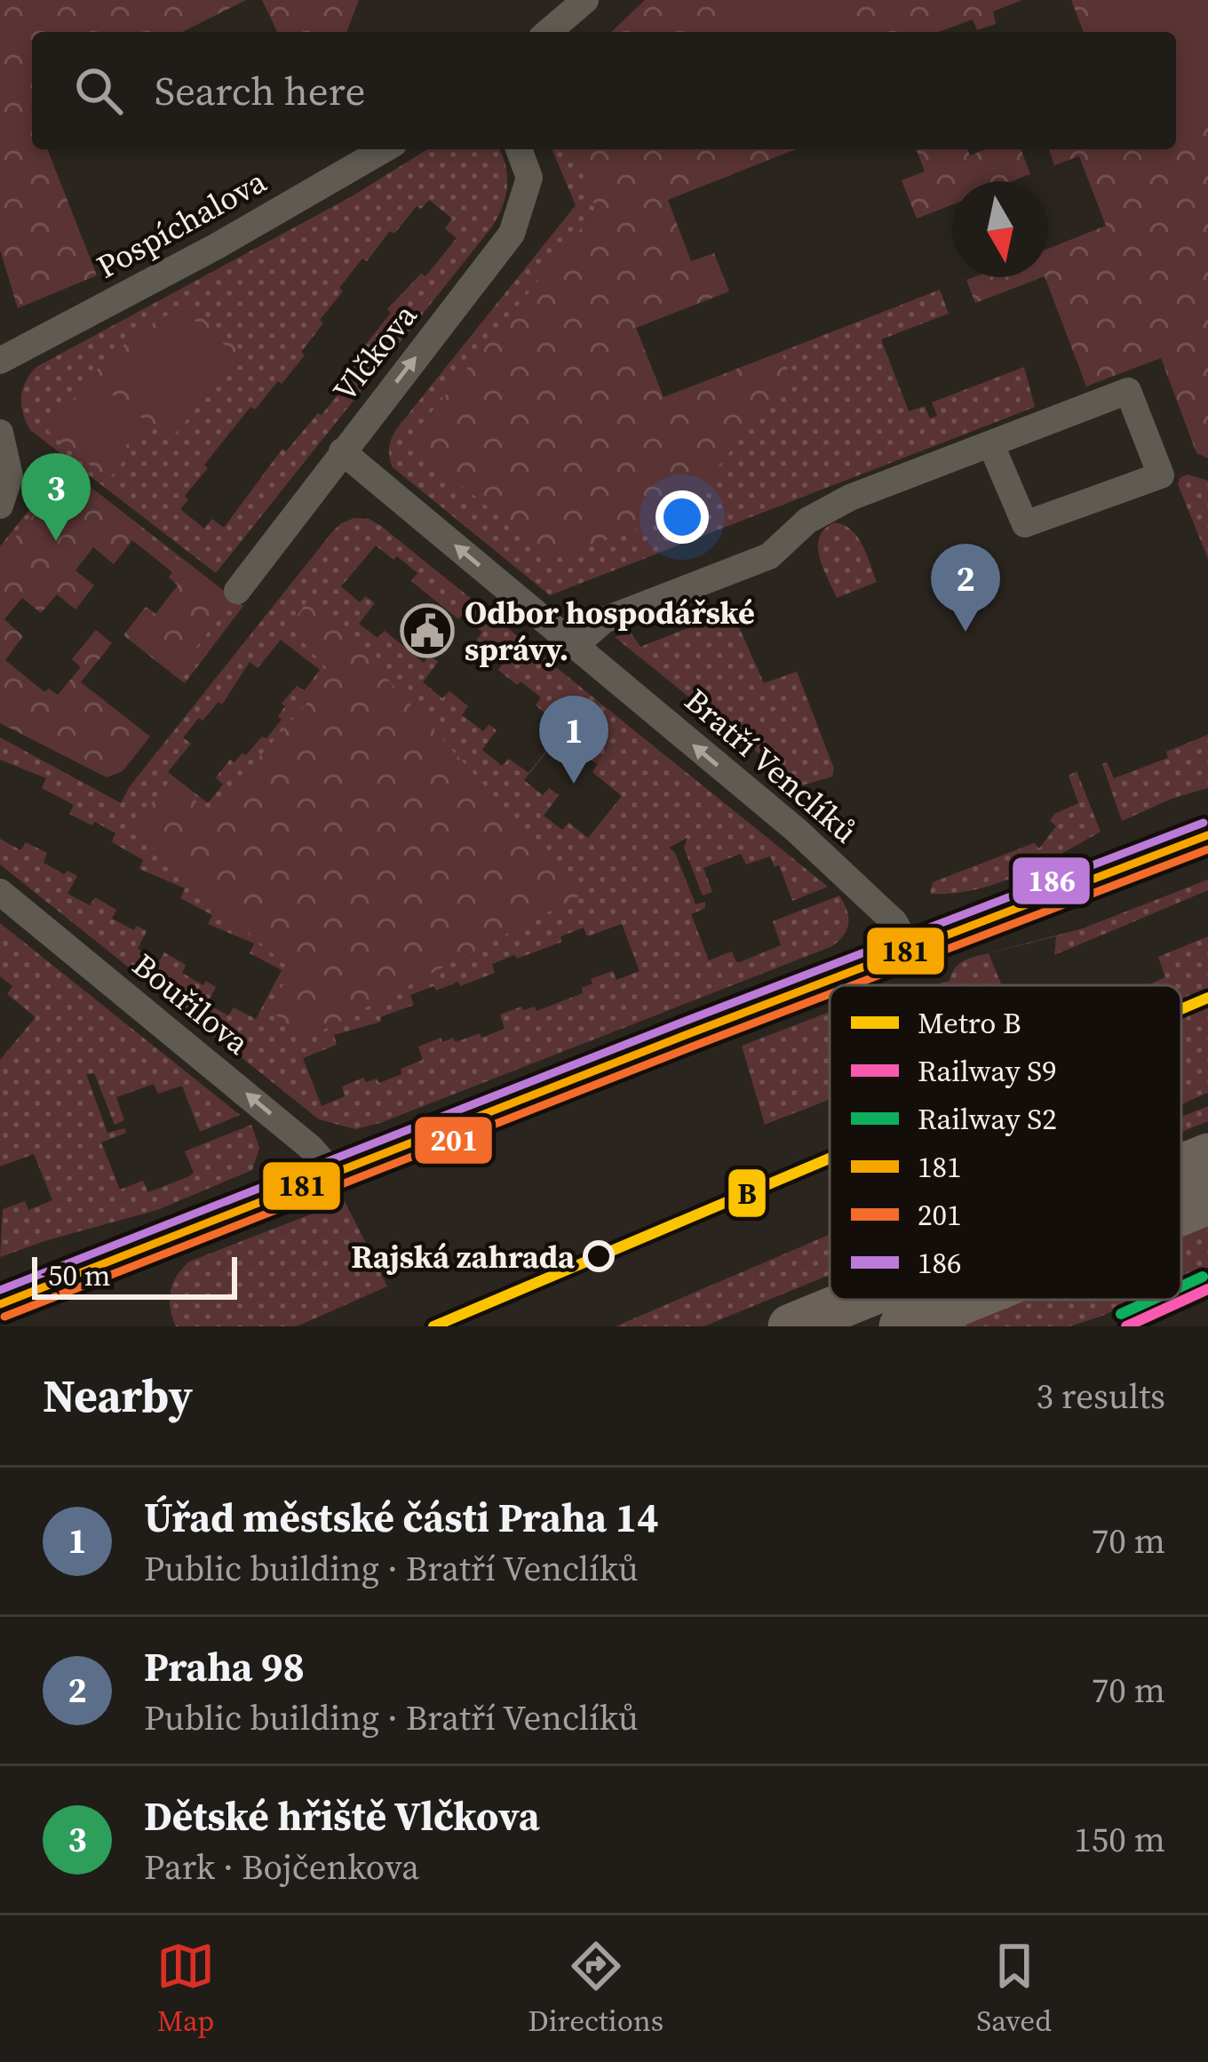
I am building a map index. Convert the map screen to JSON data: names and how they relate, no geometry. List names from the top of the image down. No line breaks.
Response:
{"streets":{"street":["Pospíchalova","Vlčkova","Bratří Venclíků","Bouřilova"]},"crossings":[["Vlčkova","Bratří Venclíků"]],"one_way":["Vlčkova","Bratří Venclíků","Bouřilova"],"places":{"public building":["Odbor hospodářské správy."],"other":["Rajská zahrada"]},"lines":["transit line 186","transit line 181","transit line 201","metro line B","rail line S2","rail line S9"],"legend":["Metro B","Railway S9","Railway S2","181","201","186"],"scale_bar":"50 m","north":"bottom","page":{"search":"Search here","pins":["3","2","1"],"scale":"50 m","heading":["Nearby","3 results"],"list":[{"mark":"1","name":"Úřad městské části Praha 14","note":"Public building · Bratří Venclíků","value":"70 m"},{"mark":"2","name":"Praha 98","note":"Public building · Bratří Venclíků","value":"70 m"},{"mark":"3","name":"Dětské hřiště Vlčkova","note":"Park · Bojčenkova","value":"150 m"}],"nav":["Map","Directions","Saved"]}}
